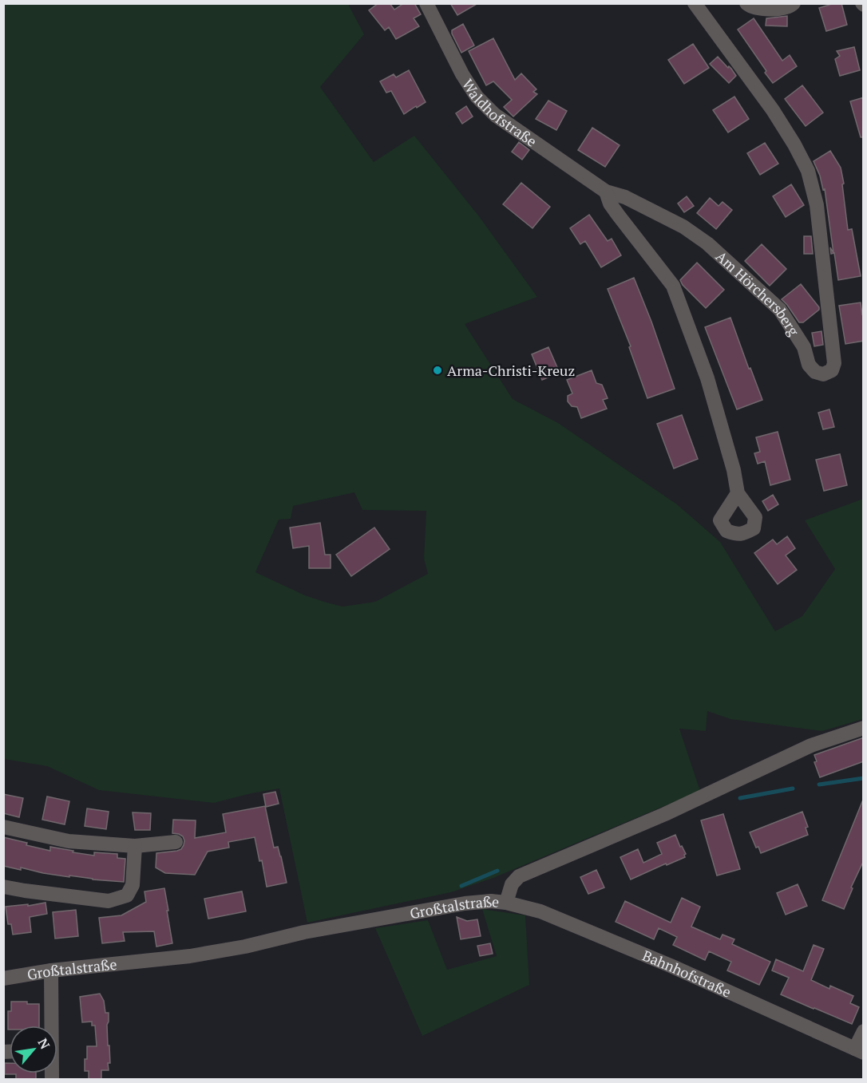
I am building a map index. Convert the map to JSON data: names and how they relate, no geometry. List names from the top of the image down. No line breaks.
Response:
{"streets":{"street":["Waldhofstraße","Am Hörchersberg","Großtalstraße","Bahnhofstraße"]},"crossings":[["Waldhofstraße","Am Hörchersberg"],["Großtalstraße","Bahnhofstraße"]],"places":["Arma-Christi-Kreuz"],"north":"top right"}
